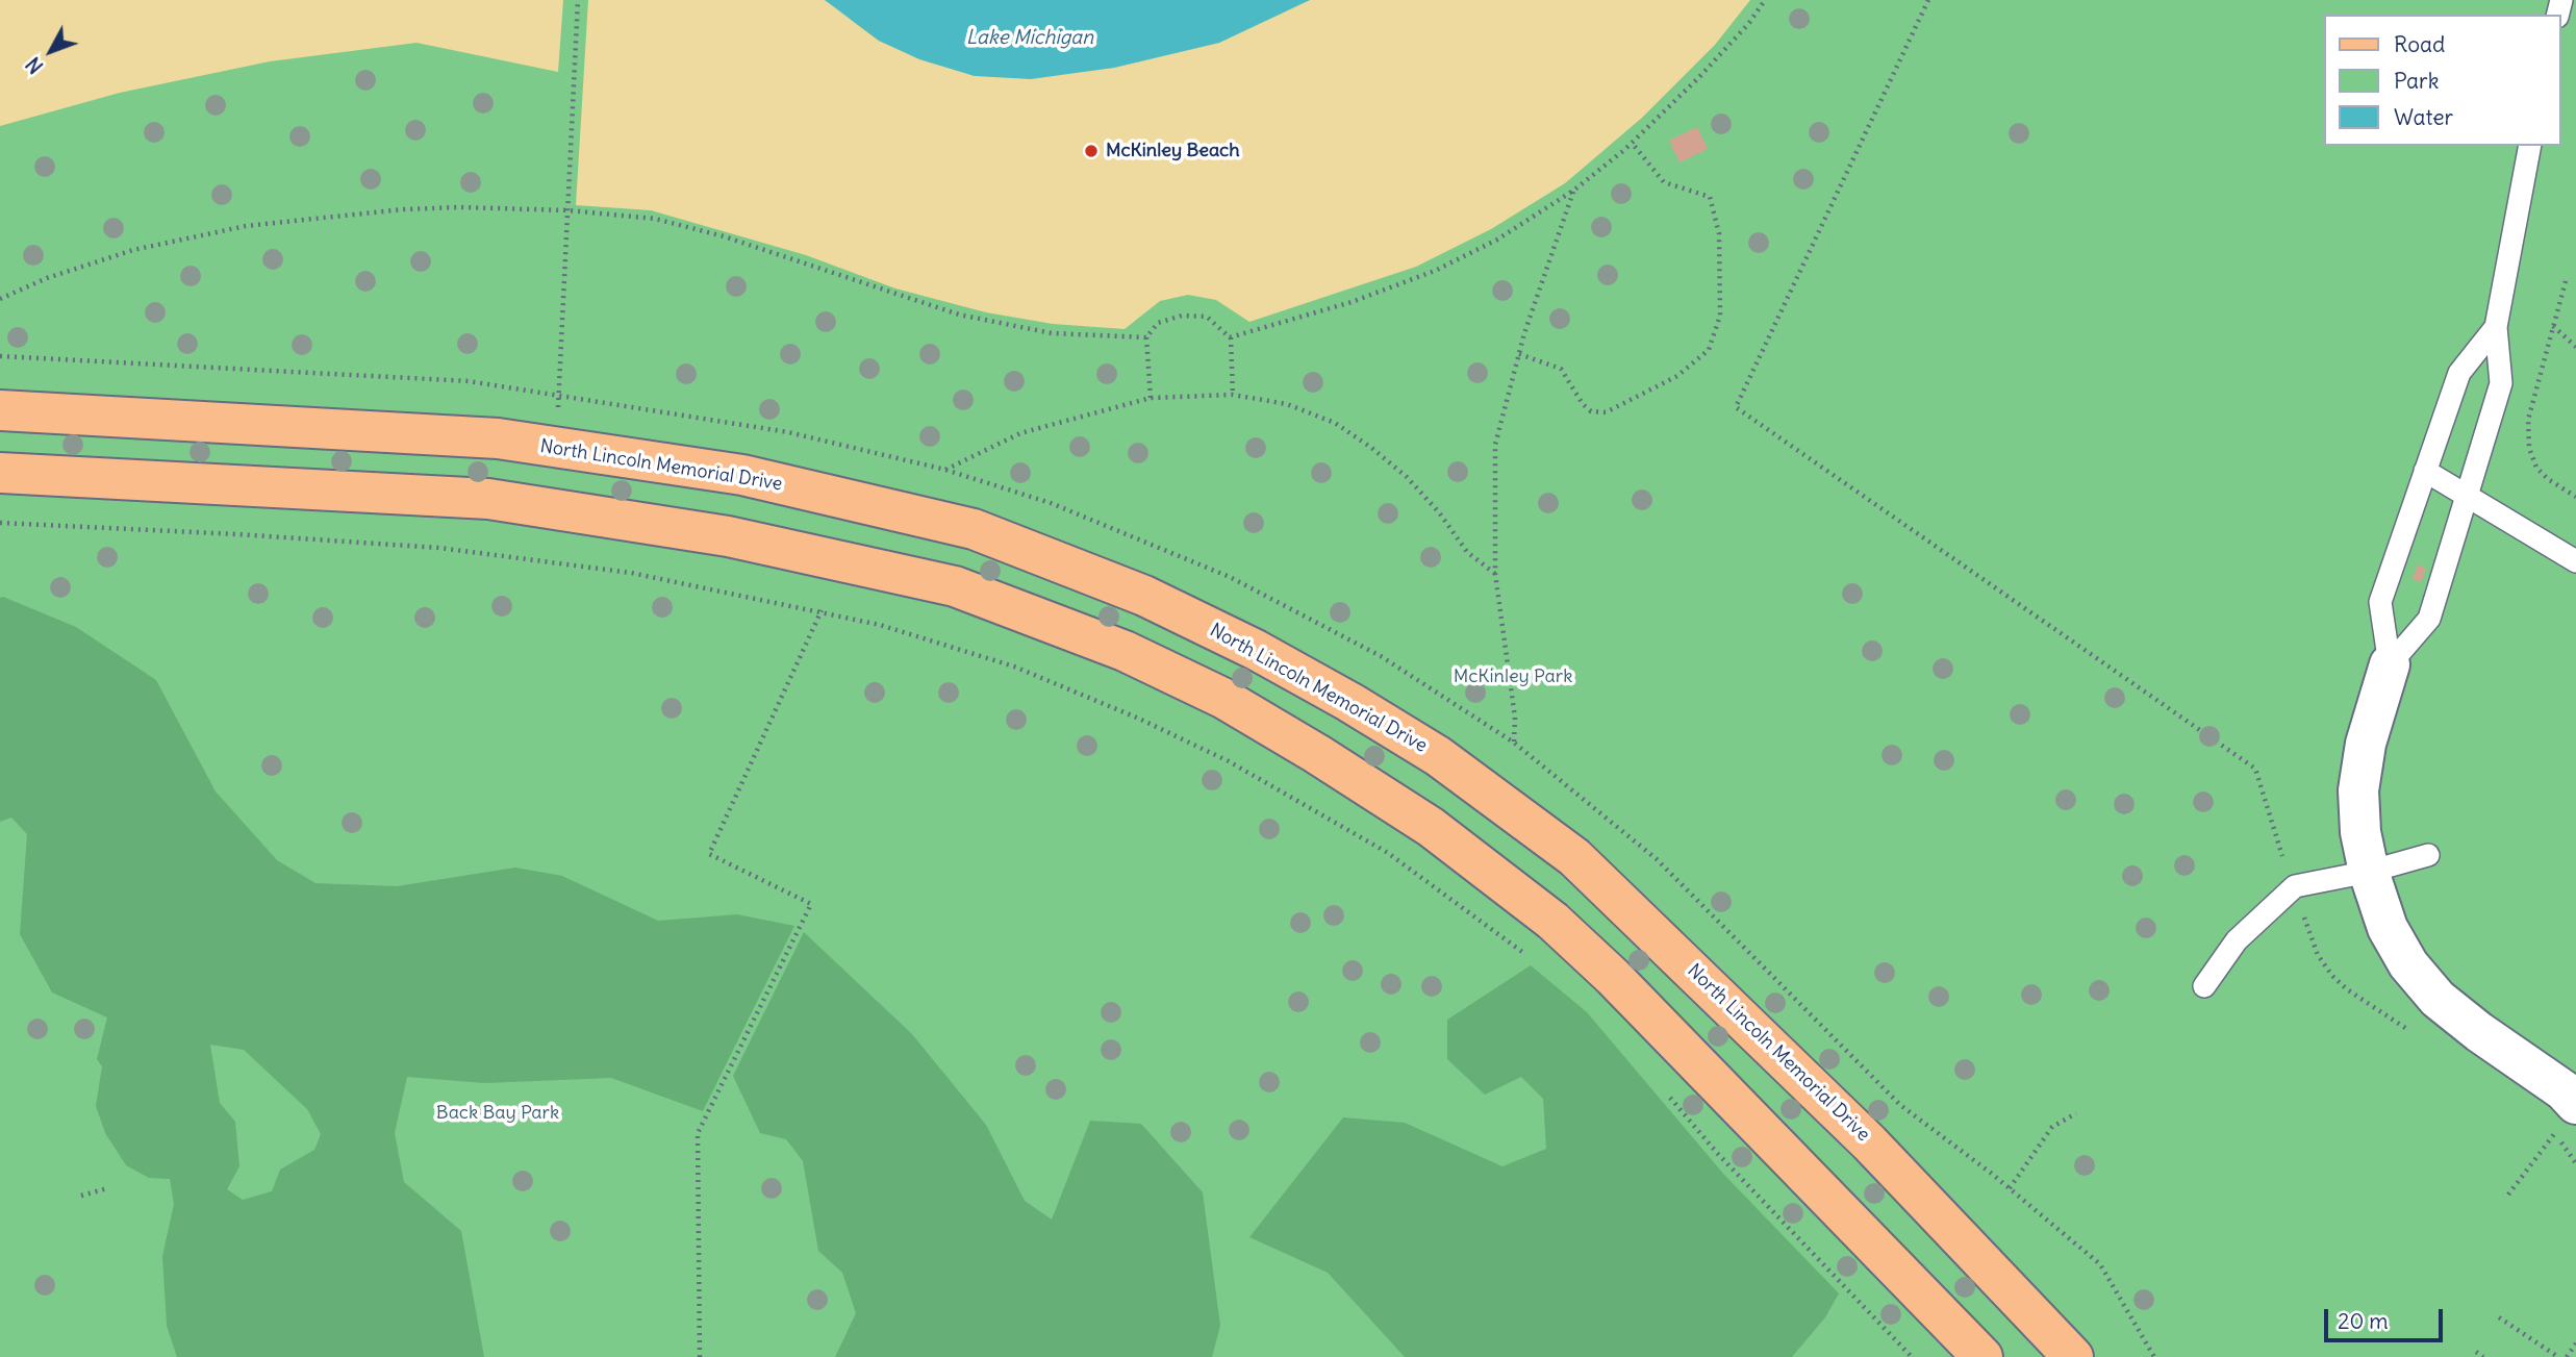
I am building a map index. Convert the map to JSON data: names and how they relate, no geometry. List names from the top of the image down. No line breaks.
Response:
{"streets":{"main road":["North Lincoln Memorial Drive"]},"water":["Lake Michigan"],"parks":["McKinley Park","Back Bay Park"],"places":["McKinley Beach"],"legend":["Road","Park","Water"],"scale_bar":"20 m","north":"bottom left"}
